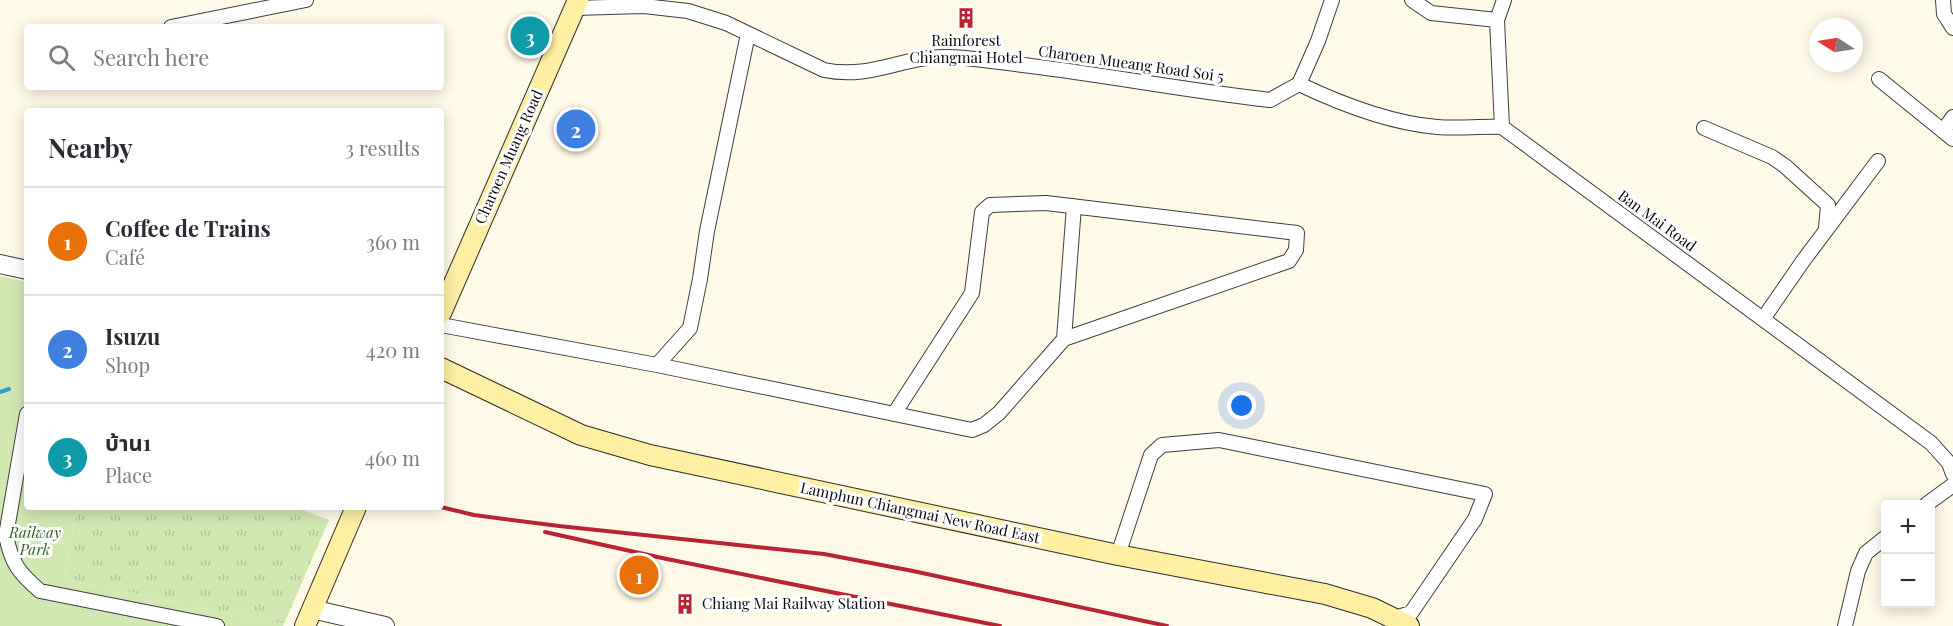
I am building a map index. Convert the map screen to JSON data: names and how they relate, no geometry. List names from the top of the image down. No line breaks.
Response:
{"streets":{"main road":["Charoen Muang Road","Lamphun Chiangmai New Road East"],"street":["Charoen Mueang Road Soi 5","Ban Mai Road"]},"crossings":[["Charoen Mueang Road Soi 5","Charoen Muang Road"]],"parks":["Railway Park"],"places":{"building":["Rainforest Chiangmai Hotel","Chiang Mai Railway Station"]},"north":"left","page":{"pins":["3","2","1"],"search":"Search here","heading":["Nearby","3 results"],"list":[{"mark":"1","name":"Coffee de Trains","note":"Café","value":"360 m"},{"mark":"2","name":"Isuzu","note":"Shop","value":"420 m"},{"mark":"3","name":"บ้าน1","note":"Place","value":"460 m"}],"map_buttons":["+","−"]}}
